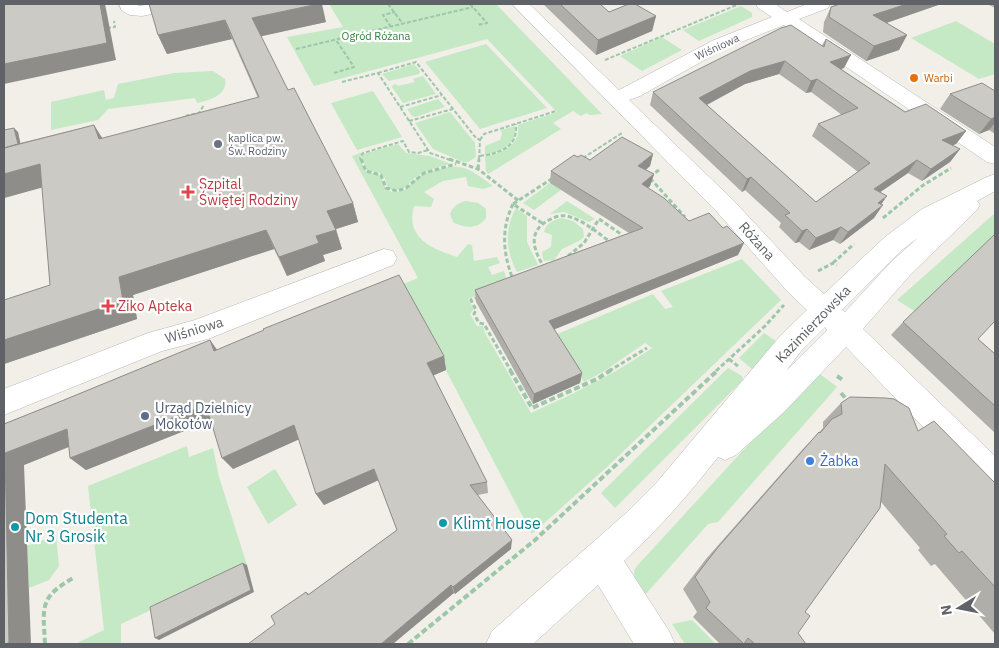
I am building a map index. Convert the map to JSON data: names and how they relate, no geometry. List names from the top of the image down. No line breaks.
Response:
{"streets":{"street":["Wiśniowa","Różana","Kazimierzowska"]},"crossings":[["Wiśniowa","Różana"],["Różana","Kazimierzowska"]],"parks":["Ogród Różana"],"places":{"other":["Warbi","kaplica pw. Św. Rodziny","Urząd Dzielnicy Mokotów","Żabka","Klimt House","Dom Studenta Nr 3 Grosik"],"health":["Szpital Świętej Rodziny","Ziko Apteka"]},"north":"left"}
